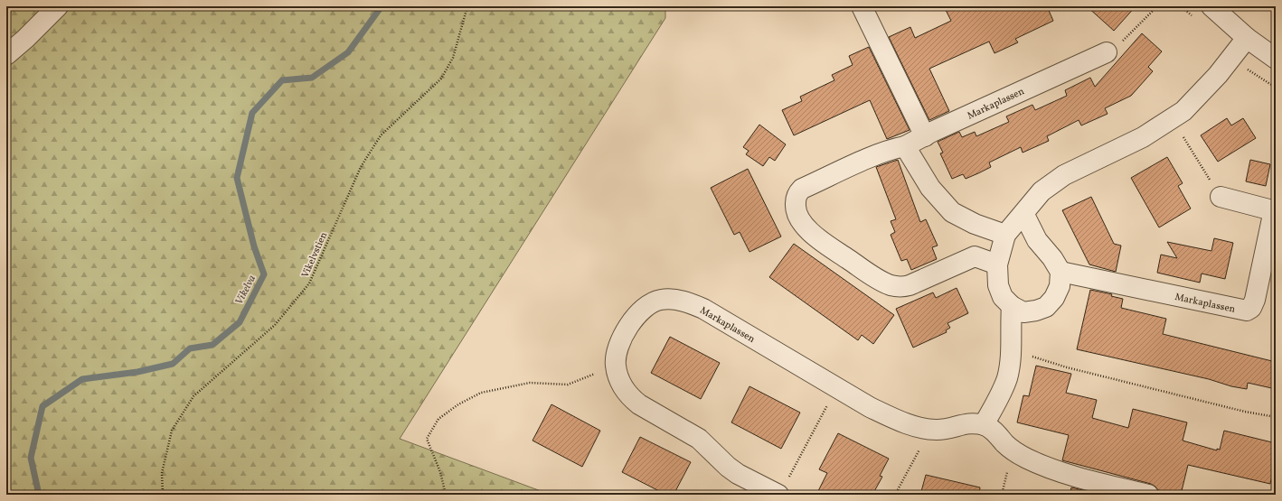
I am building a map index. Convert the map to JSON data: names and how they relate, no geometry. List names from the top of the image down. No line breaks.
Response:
{"streets":{"street":["Markaplassen"],"path":["Vikelvstien"]},"water":["Vikelva"]}
